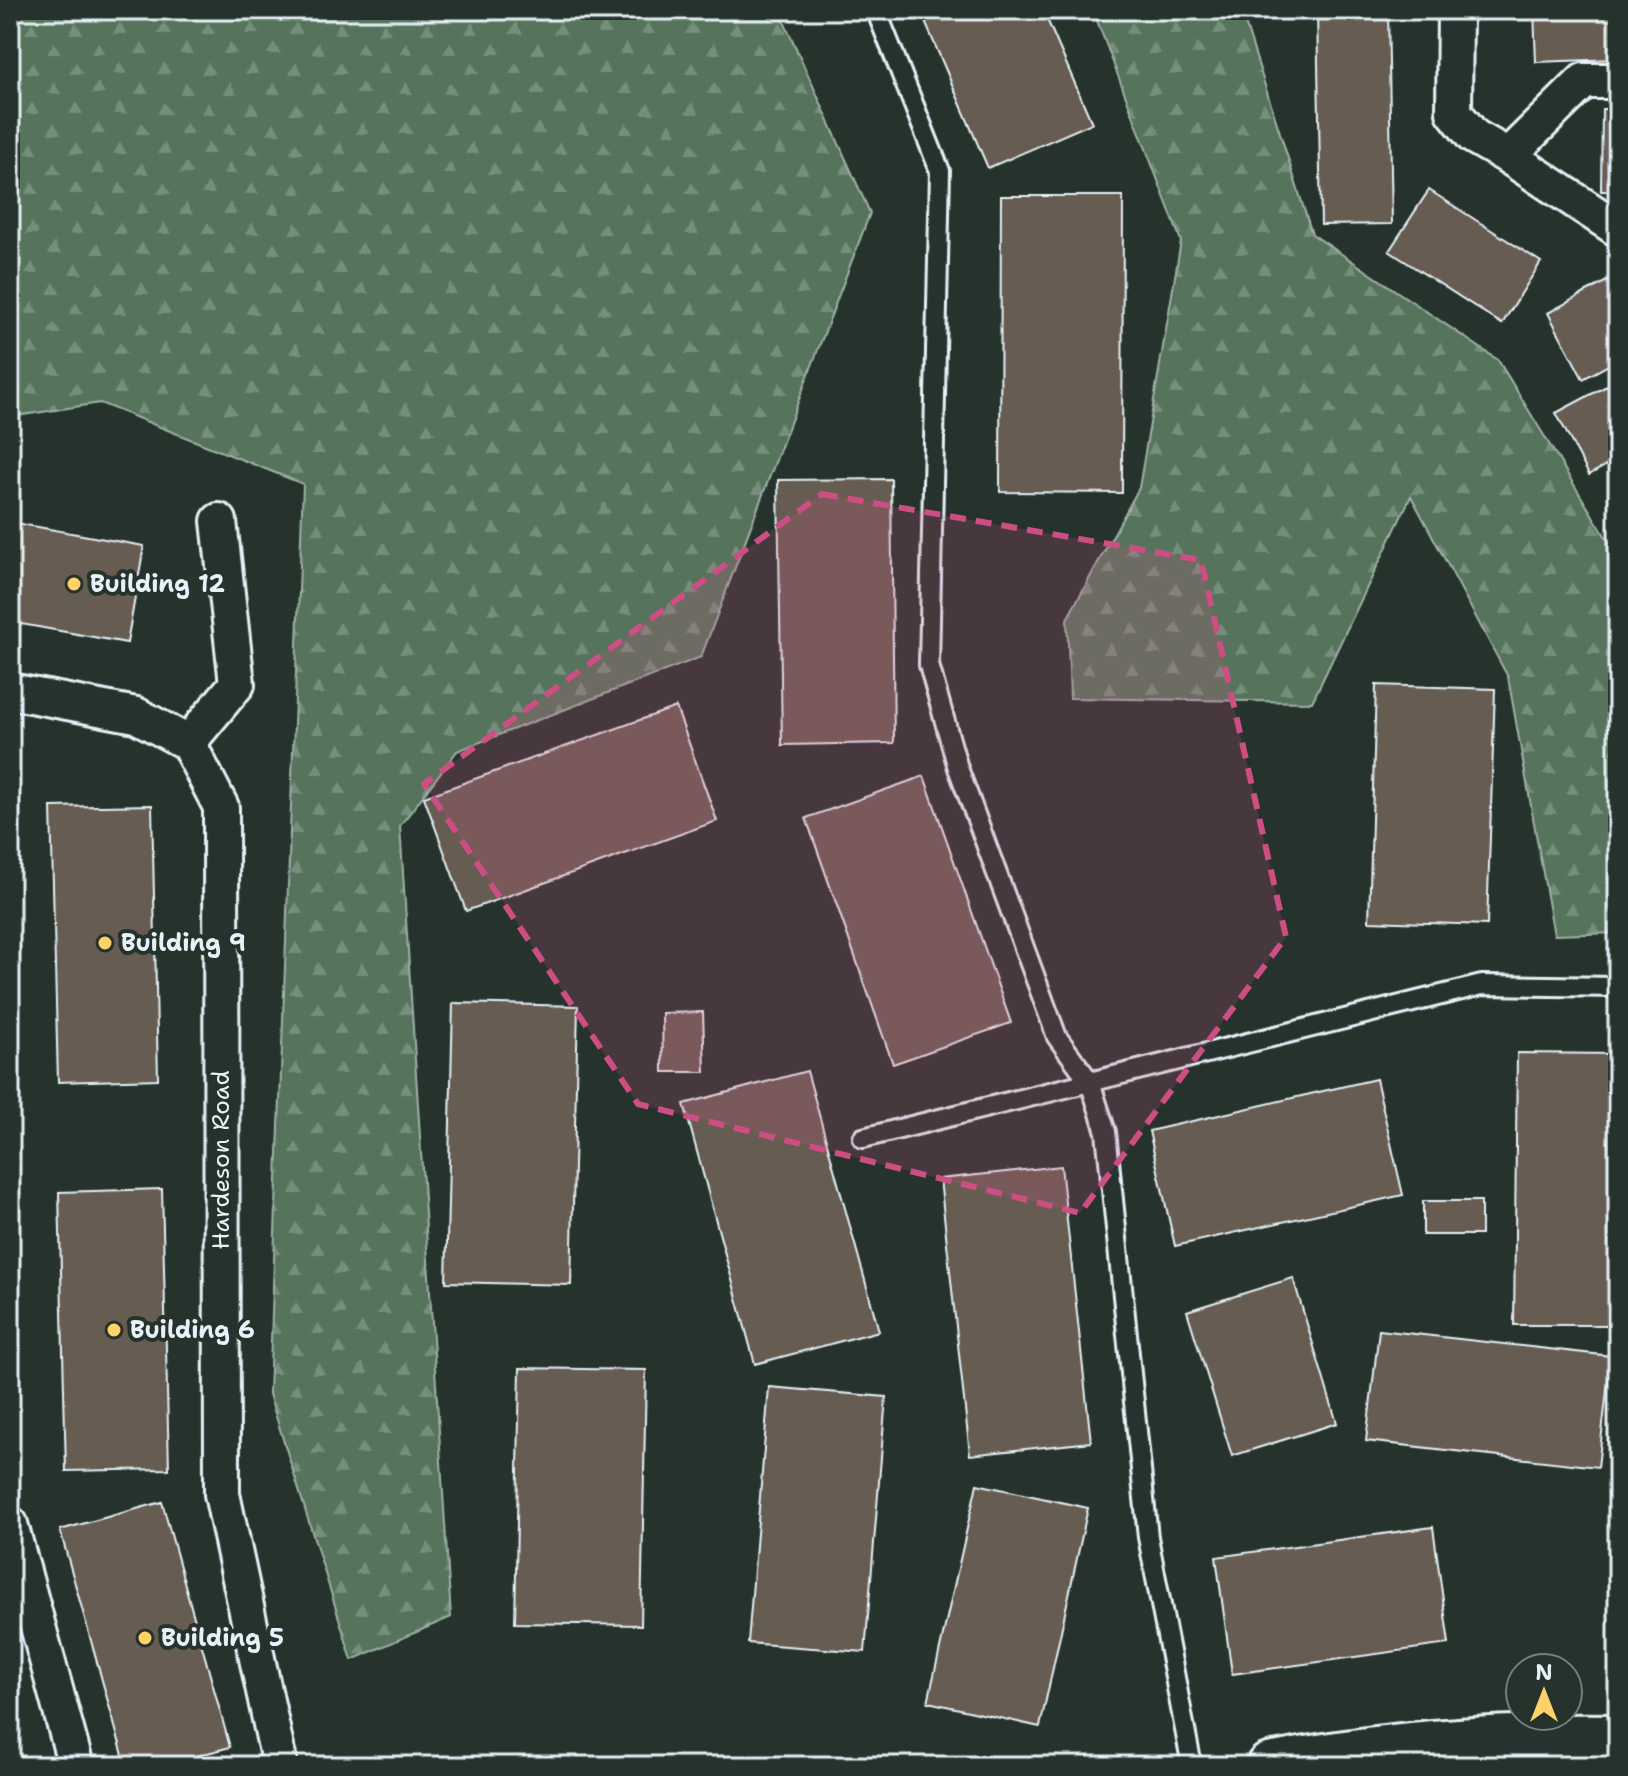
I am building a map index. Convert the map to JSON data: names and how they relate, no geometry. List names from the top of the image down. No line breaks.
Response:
{"streets":{"street":["Hardeson Road"]},"places":["Building 12","Building 9","Building 6","Building 5"],"north":"top"}
